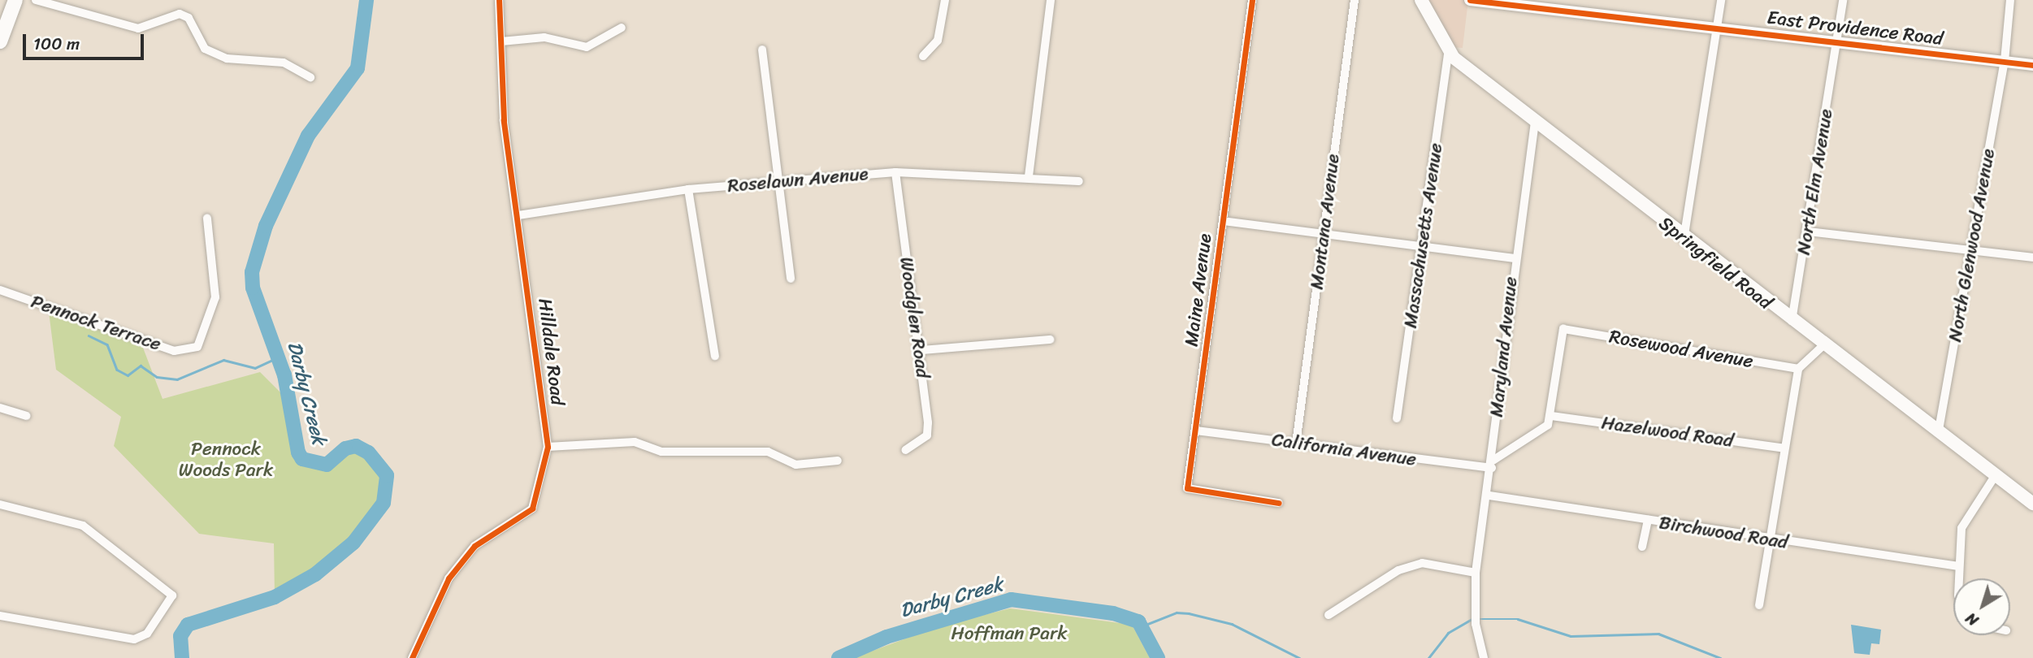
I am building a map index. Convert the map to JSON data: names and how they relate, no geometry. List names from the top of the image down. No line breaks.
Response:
{"streets":{"main road":["Springfield Road"],"street":["East Providence Road","Roselawn Avenue","North Elm Avenue","Montana Avenue","Massachusetts Avenue","North Glenwood Avenue","Maine Avenue","Woodglen Road","Pennock Terrace","Maryland Avenue","Rosewood Avenue","Hilldale Road","Hazelwood Road","California Avenue","Birchwood Road"]},"crossings":[["East Providence Road","North Elm Avenue"],["East Providence Road","North Glenwood Avenue"],["Roselawn Avenue","Woodglen Road"],["Roselawn Avenue","Hilldale Road"],["North Elm Avenue","Springfield Road"],["Montana Avenue","California Avenue"],["Massachusetts Avenue","Springfield Road"],["North Glenwood Avenue","Springfield Road"],["Springfield Road","Maryland Avenue"],["Maine Avenue","California Avenue"],["Maryland Avenue","California Avenue"],["Maryland Avenue","Birchwood Road"],["Rosewood Avenue","Hazelwood Road"]],"water":["Darby Creek"],"parks":["Pennock Woods Park","Hoffman Park"],"scale_bar":"100 m","north":"bottom left"}
